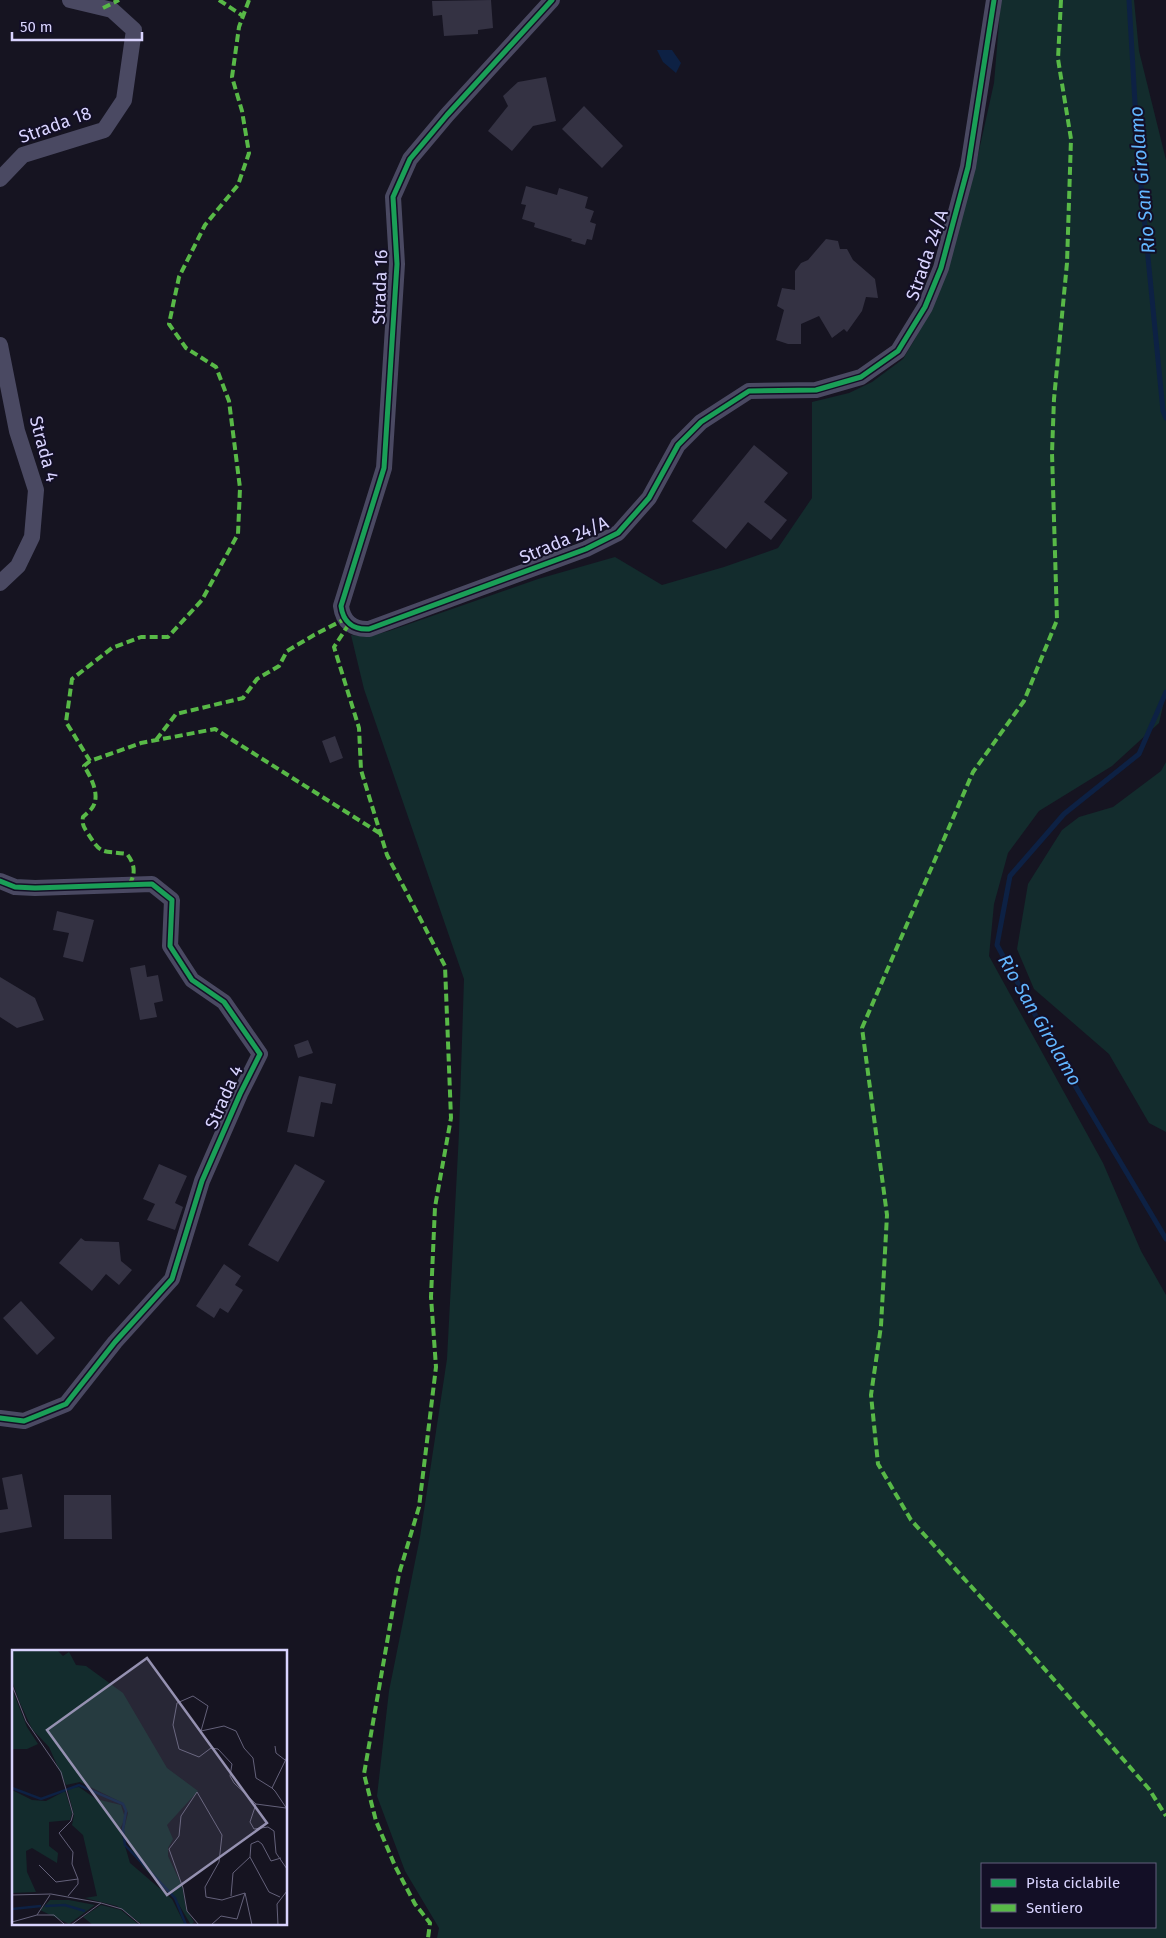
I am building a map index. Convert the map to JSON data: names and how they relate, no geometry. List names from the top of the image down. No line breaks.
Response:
{"streets":{"street":["Strada 18","Strada 24/A","Strada 16","Strada 4"]},"crossings":[["Strada 24/A","Strada 16"]],"water":["Rio San Girolamo"],"legend":["Pista ciclabile","Sentiero"],"scale_bar":"50 m"}
